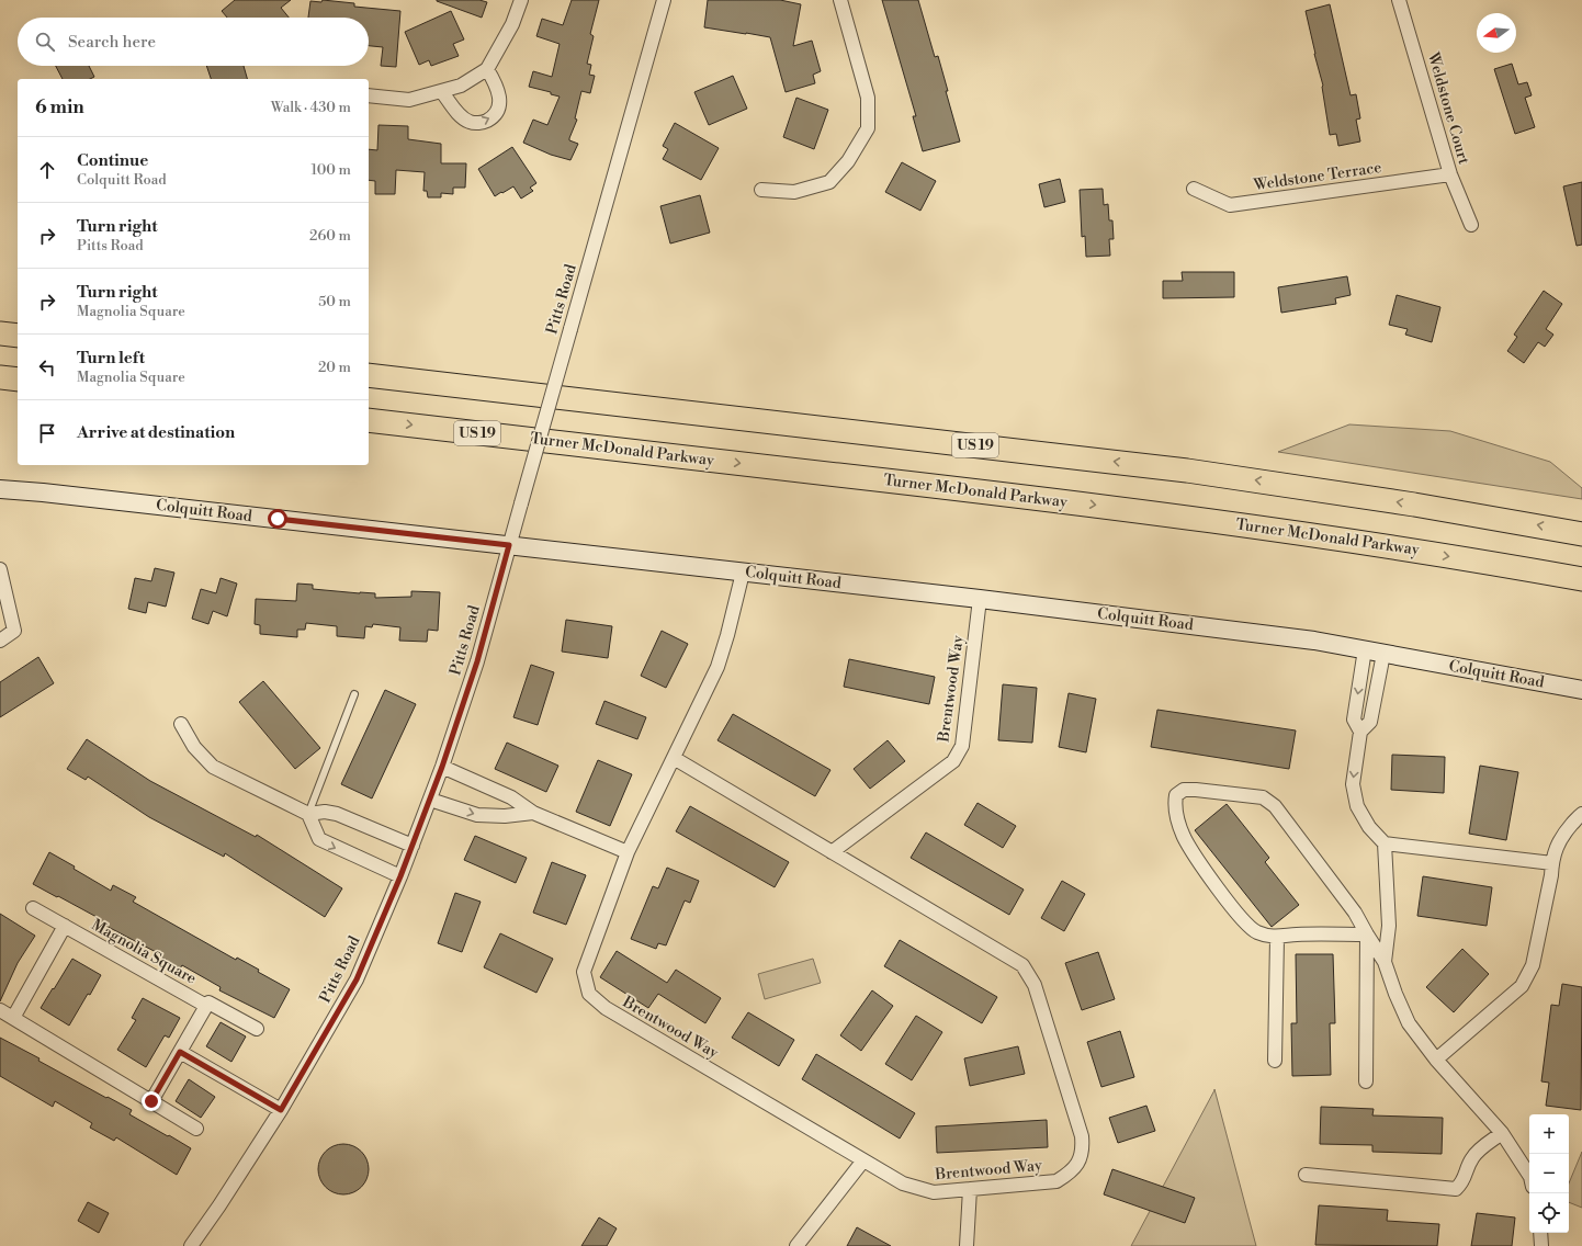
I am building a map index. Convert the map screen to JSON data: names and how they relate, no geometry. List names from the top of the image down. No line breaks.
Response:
{"streets":{"highway":["US 19","Turner McDonald Parkway"],"street":["Weldstone Court","Weldstone Terrace","Pitts Road","Colquitt Road","Brentwood Way","Magnolia Square"]},"crossings":[["Weldstone Court","Weldstone Terrace"],["Pitts Road","Colquitt Road"],["Colquitt Road","Brentwood Way"]],"north":"left","page":{"search":"Search here","heading":["6 min","Walk · 430 m"],"list":[["Continue","Colquitt Road","100 m"],["Turn right","Pitts Road","260 m"],["Turn right","Magnolia Square","50 m"],["Turn left","Magnolia Square","20 m"],"Arrive at destination"],"map_buttons":["+","−"]}}
